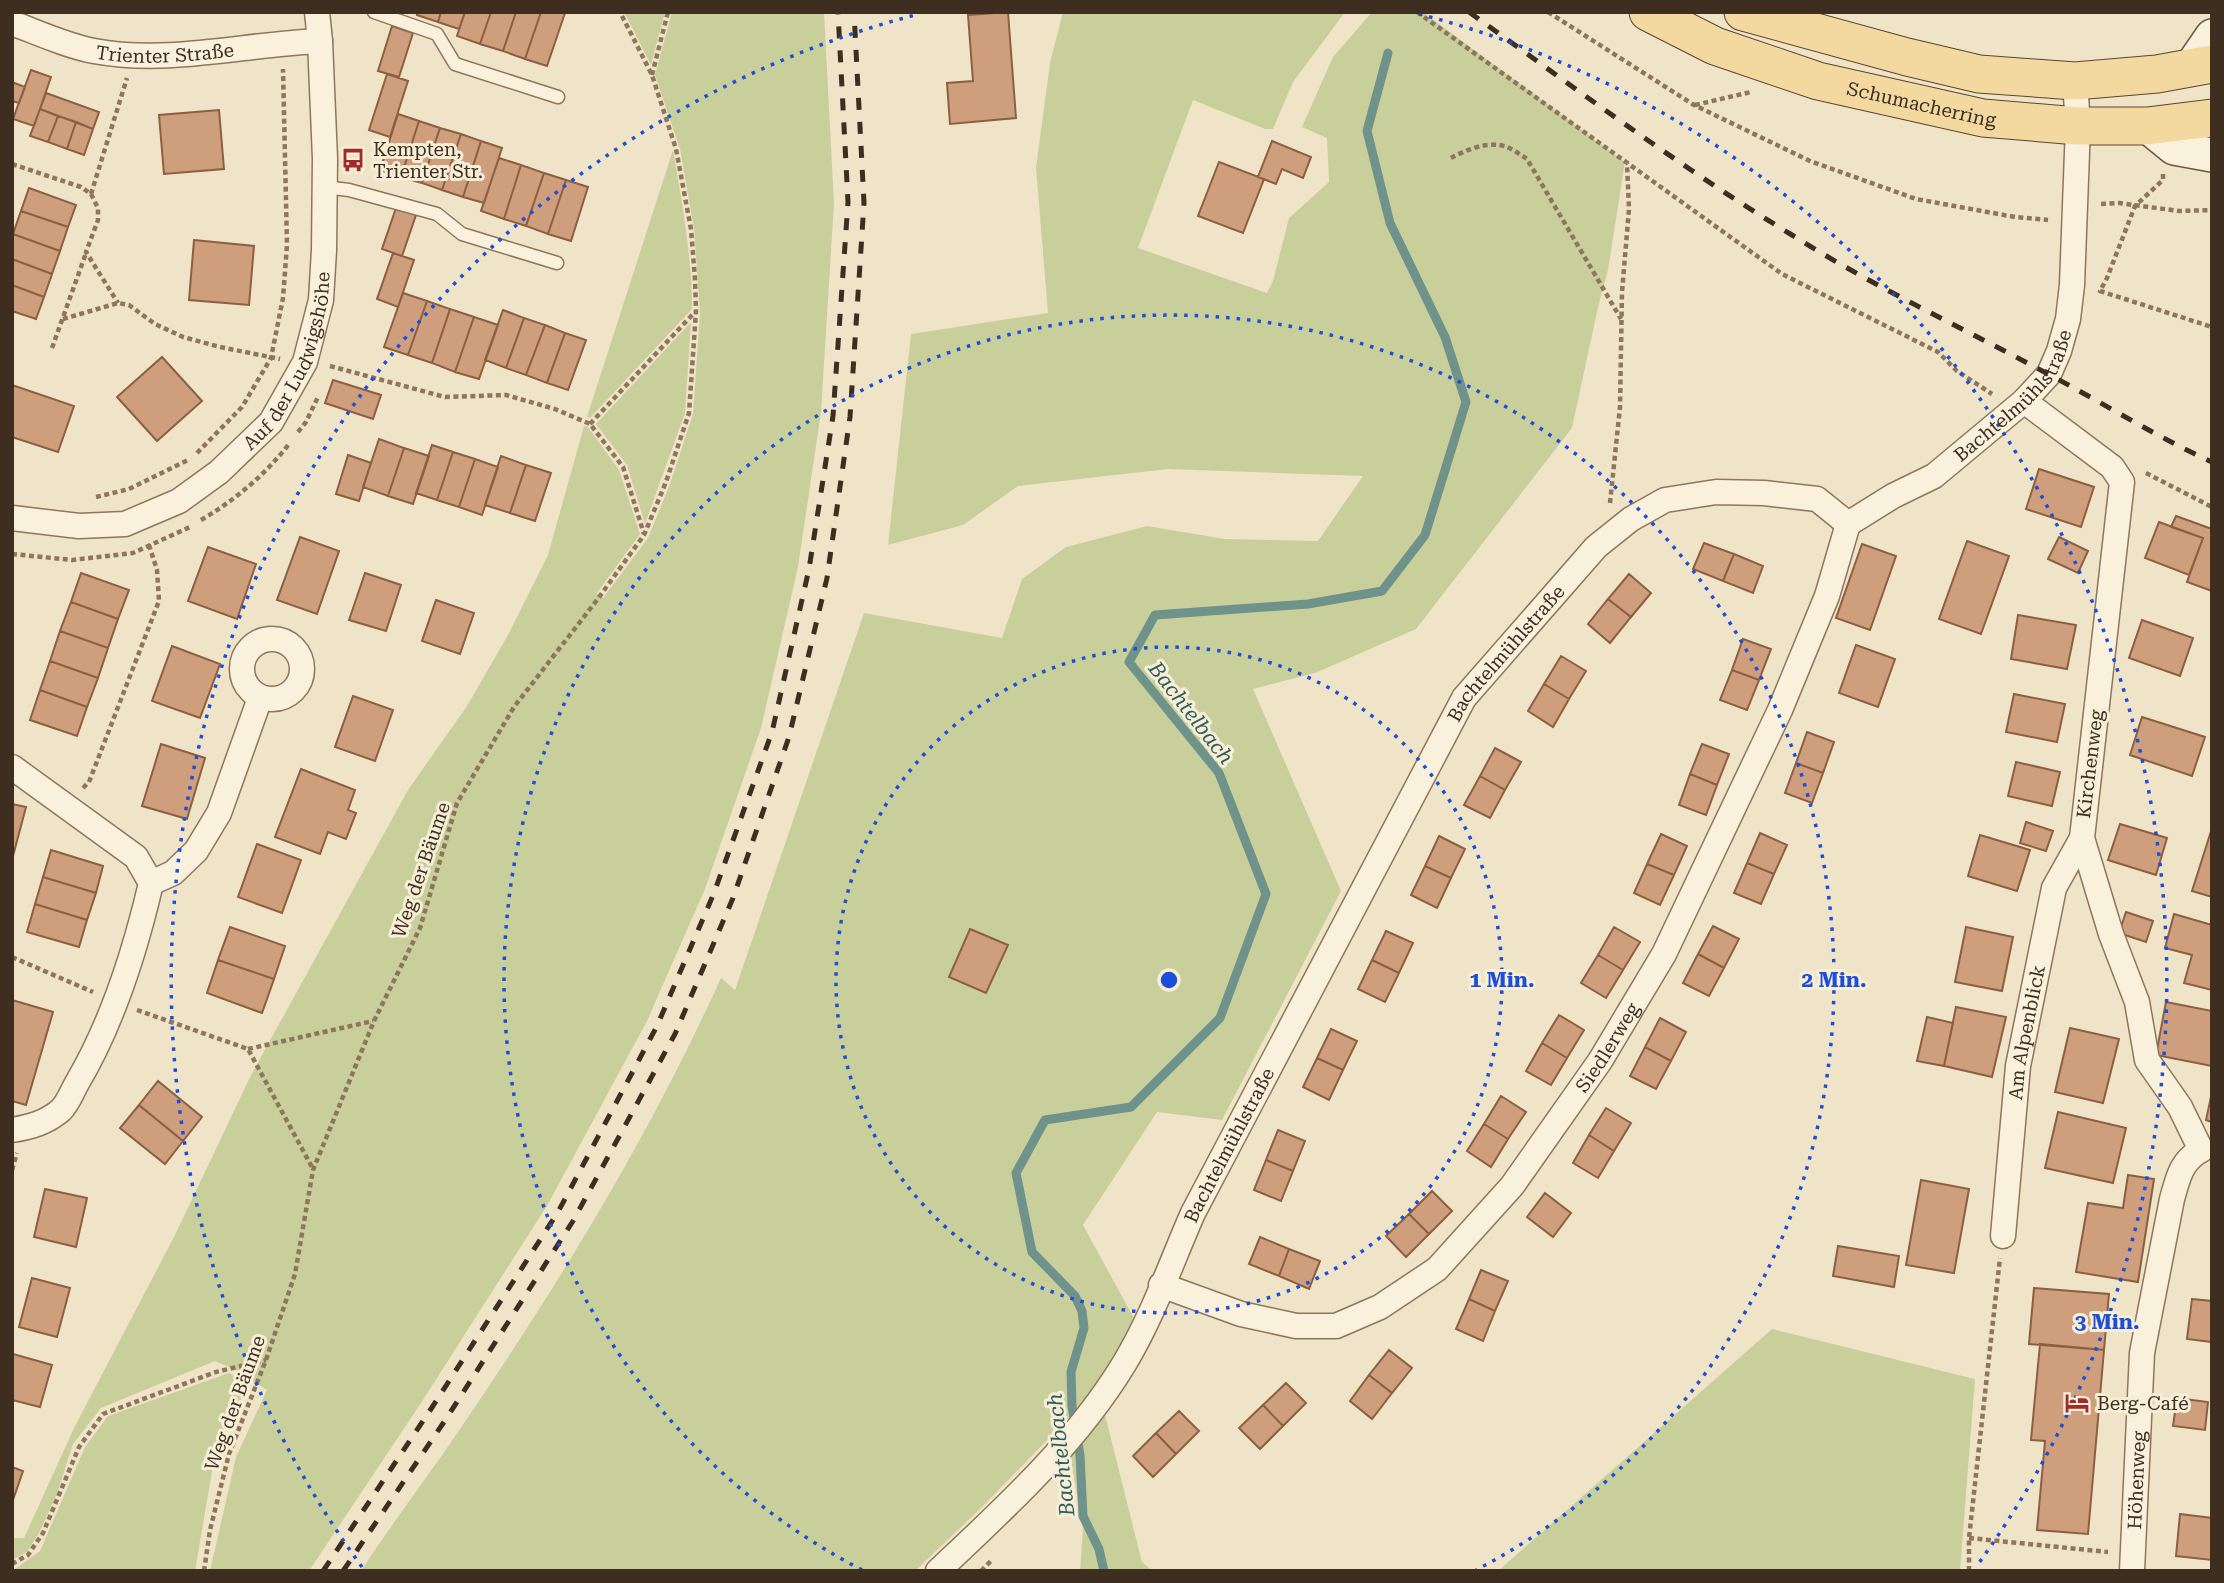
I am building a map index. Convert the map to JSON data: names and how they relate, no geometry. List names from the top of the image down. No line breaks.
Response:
{"streets":{"main road":["Schumacherring"],"street":["Trienter Straße","Auf der Ludwigshöhe","Bachtelmühlstraße","Kirchenweg","Am Alpenblick","Siedlerweg","Höhenweg"],"path":["Weg der Bäume"]},"crossings":[["Trienter Straße","Auf der Ludwigshöhe"],["Schumacherring","Bachtelmühlstraße"],["Bachtelmühlstraße","Siedlerweg"],["Kirchenweg","Am Alpenblick"],["Kirchenweg","Höhenweg"]],"water":["Bachtelbach"],"places":{"bus stop":["Kempten, Trienter Str."],"hotel":["Berg-Café"]},"rings":["1 Min.","2 Min.","3 Min."]}
